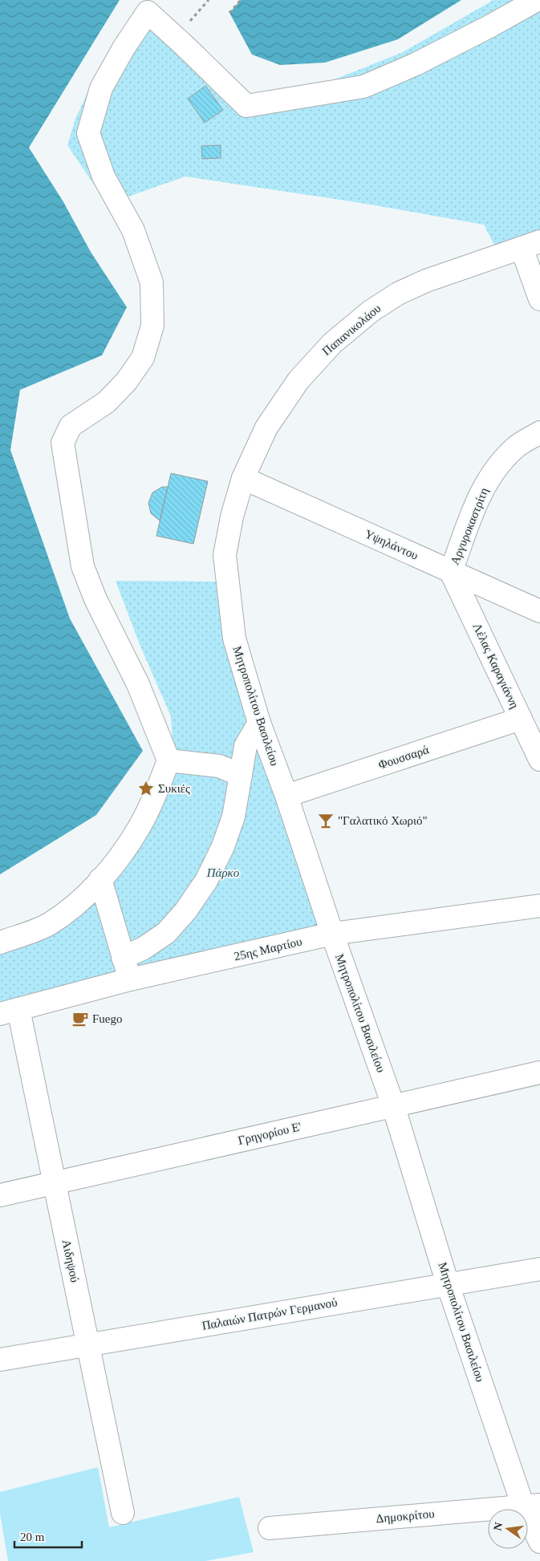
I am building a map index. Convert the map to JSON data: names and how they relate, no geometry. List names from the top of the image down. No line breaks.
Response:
{"streets":{"street":["Παπανικολάου","Αργυροκαστρίτη","Υψηλάντου","Λέλας Καραγιάννη","Μητροπολίτου Βασιλείου","Φουσσαρά","25ης Μαρτίου","Γρηγορίου Ε'","Αιδηψού","Παλαιών Πατρών Γερμανού","Δημοκρίτου"]},"crossings":[["Παπανικολάου","Υψηλάντου"],["Παπανικολάου","Μητροπολίτου Βασιλείου"],["Αργυροκαστρίτη","Υψηλάντου"],["Αργυροκαστρίτη","Λέλας Καραγιάννη"],["Υψηλάντου","Λέλας Καραγιάννη"],["Υψηλάντου","Μητροπολίτου Βασιλείου"],["Λέλας Καραγιάννη","Φουσσαρά"],["Μητροπολίτου Βασιλείου","Φουσσαρά"],["Μητροπολίτου Βασιλείου","25ης Μαρτίου"],["Μητροπολίτου Βασιλείου","Γρηγορίου Ε'"],["Μητροπολίτου Βασιλείου","Παλαιών Πατρών Γερμανού"],["Μητροπολίτου Βασιλείου","Δημοκρίτου"],["25ης Μαρτίου","Αιδηψού"],["Γρηγορίου Ε'","Αιδηψού"],["Αιδηψού","Παλαιών Πατρών Γερμανού"]],"parks":["Πάρκο"],"places":{"place":["Συκιές"],"bar":["\"Γαλατικό Χωριό\""],"cafe":["Fuego"]},"scale_bar":"20 m","north":"left"}
